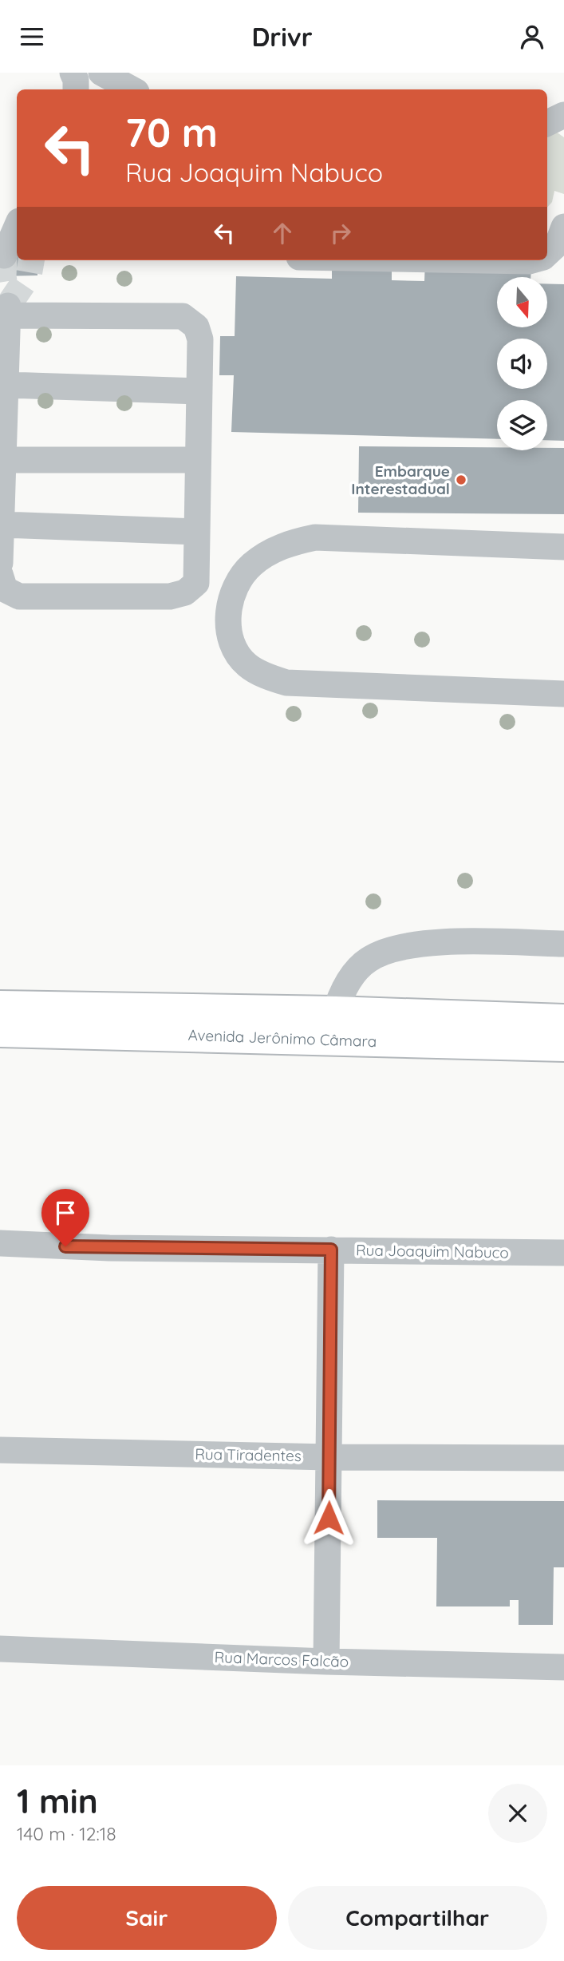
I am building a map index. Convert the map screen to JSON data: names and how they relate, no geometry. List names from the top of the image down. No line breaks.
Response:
{"streets":{"main road":["Avenida Jerônimo Câmara"],"street":["Rua Joaquim Nabuco","Rua Tiradentes","Rua Marcos Falcão"]},"places":["Embarque Interestadual"],"north":"bottom","page":{"header":"Drivr","turn":["70 m","Rua Joaquim Nabuco"],"heading":["1 min","140 m · 12:18"],"buttons":["Sair","Compartilhar"]}}
